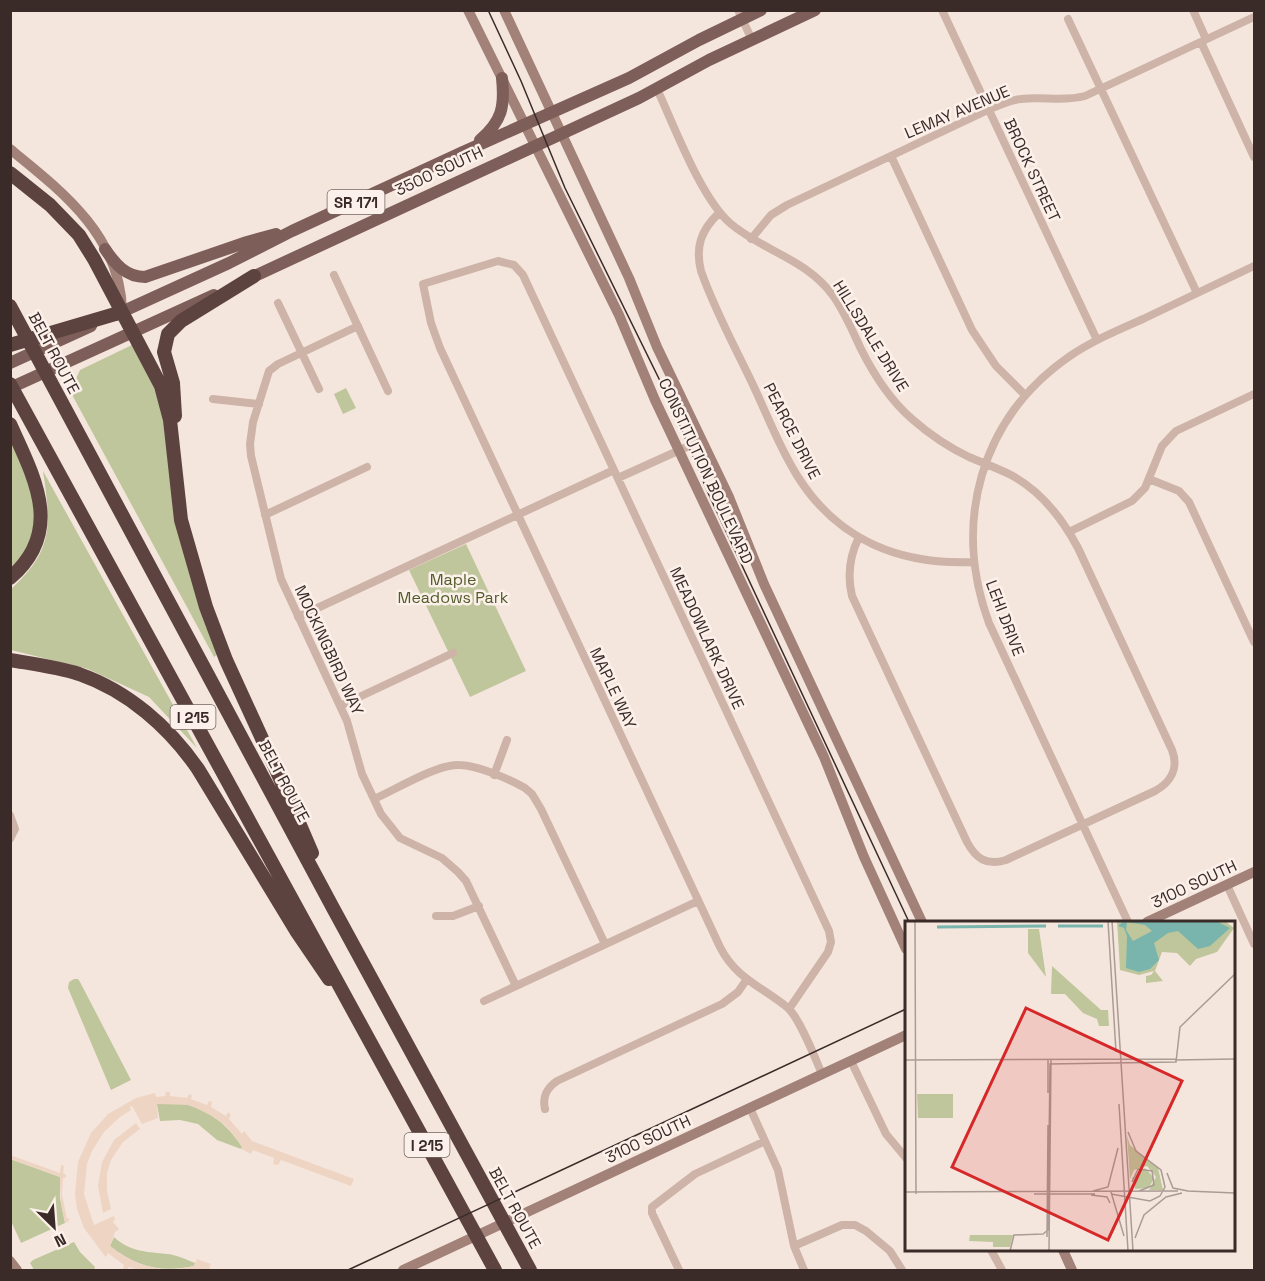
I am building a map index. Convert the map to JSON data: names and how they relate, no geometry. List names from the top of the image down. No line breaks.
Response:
{"streets":{"highway":["BELT ROUTE","I 215"],"main road":["3500 SOUTH","SR 171","CONSTITUTION BOULEVARD","3100 SOUTH"],"street":["LEMAY AVENUE","BROCK STREET","HILLSDALE DRIVE","PEARCE DRIVE","LEHI DRIVE","MEADOWLARK DRIVE","MOCKINGBIRD WAY","MAPLE WAY"]},"crossings":[["LEMAY AVENUE","BROCK STREET"],["LEMAY AVENUE","HILLSDALE DRIVE"],["BROCK STREET","LEHI DRIVE"],["3500 SOUTH","HILLSDALE DRIVE"],["3500 SOUTH","CONSTITUTION BOULEVARD"],["3500 SOUTH","I 215"],["HILLSDALE DRIVE","PEARCE DRIVE"],["HILLSDALE DRIVE","LEHI DRIVE"],["PEARCE DRIVE","LEHI DRIVE"],["MEADOWLARK DRIVE","MAPLE WAY"],["MAPLE WAY","3100 SOUTH"]],"parks":["Maple Meadows Park"],"north":"bottom right"}
